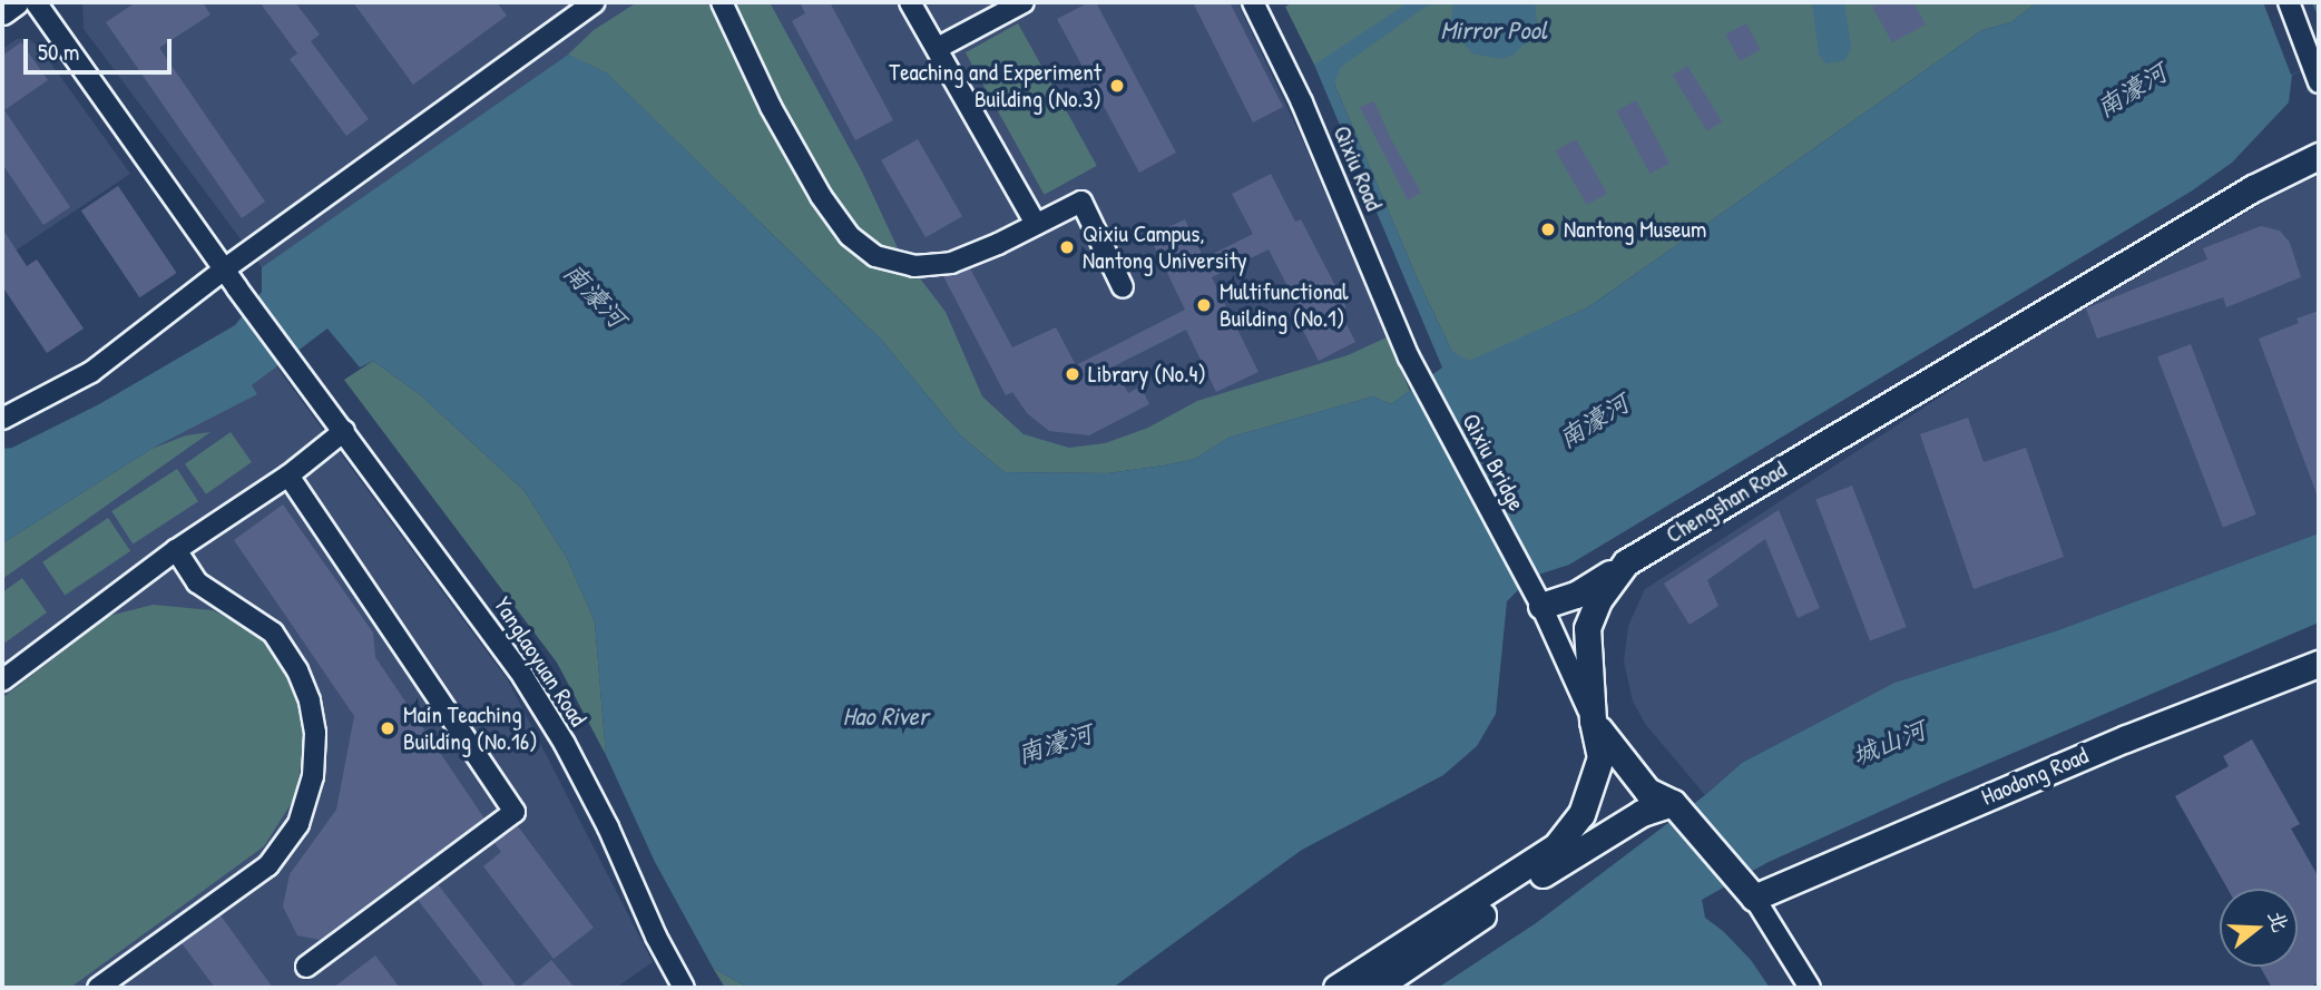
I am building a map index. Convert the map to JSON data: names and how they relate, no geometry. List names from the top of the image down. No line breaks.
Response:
{"streets":{"main road":["Chengshan Road","Haodong Road"],"street":["Qixiu Road","Qixiu Bridge","Yanglaoyuan Road"]},"crossings":[["Qixiu Road","Qixiu Bridge"]],"water":["Mirror Pool","南濠河","Hao River","城山河"],"places":["Teaching and Experiment Building (No.3)","Nantong Museum","Qixiu Campus, Nantong University","Multifunctional Building (No.1)","Library (No.4)","Main Teaching Building (No.16)"],"scale_bar":"50 m","north":"right"}
